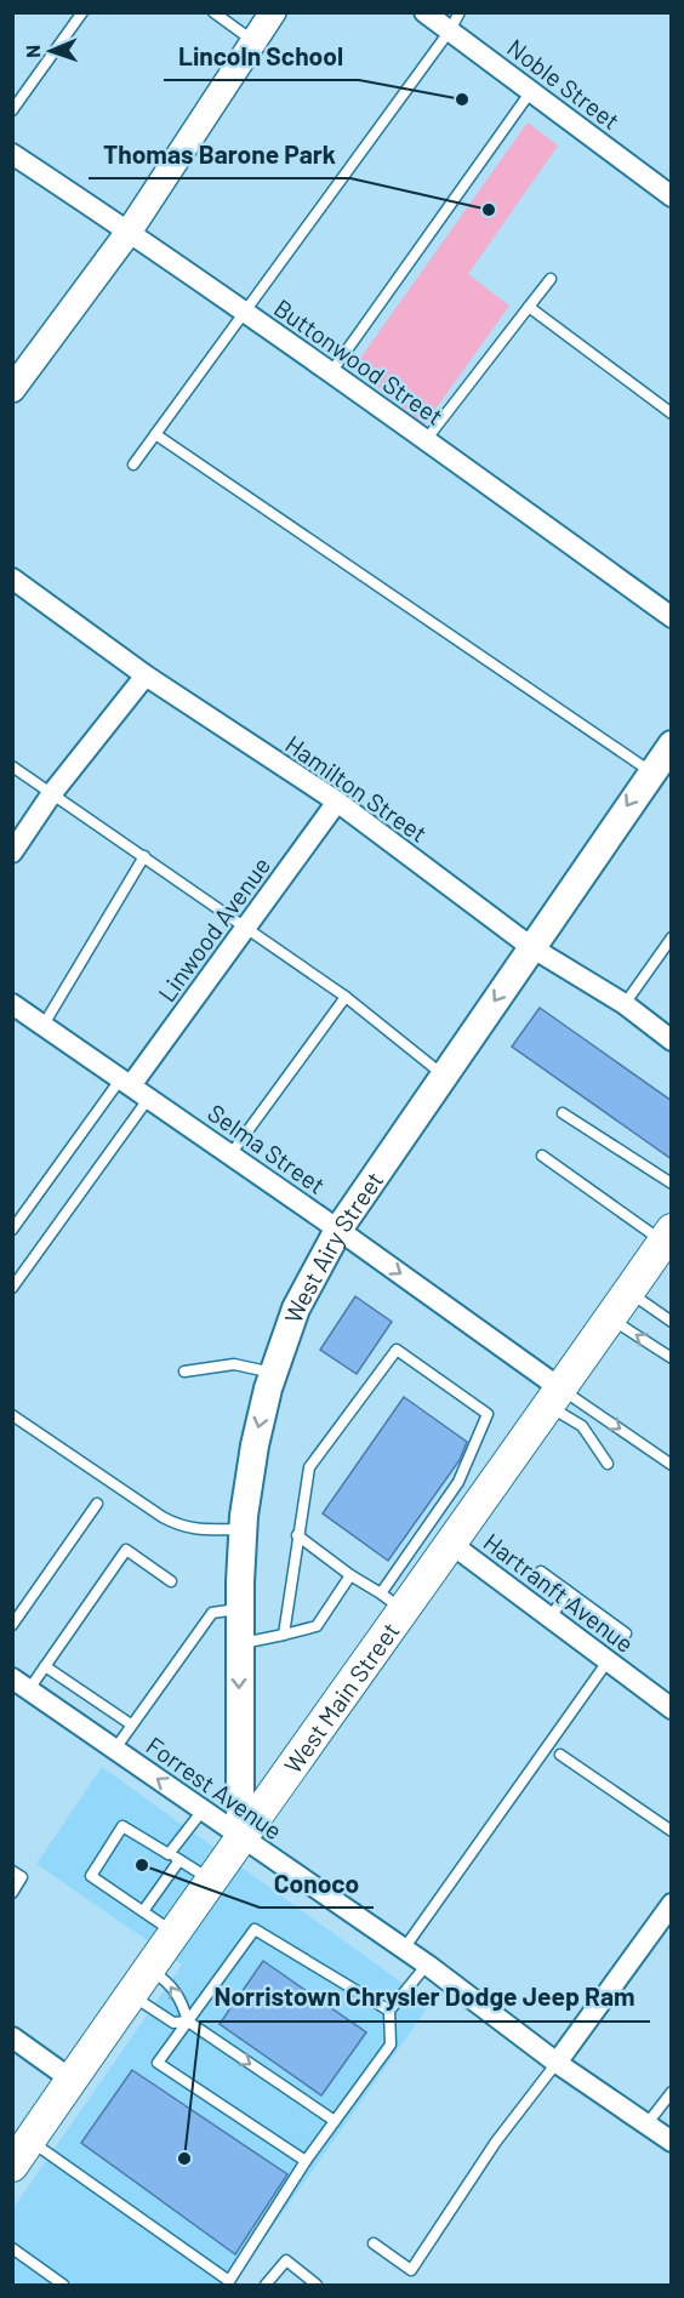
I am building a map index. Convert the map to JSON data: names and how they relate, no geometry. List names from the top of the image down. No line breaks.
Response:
{"streets":{"main road":["West Airy Street","West Main Street"],"street":["Noble Street","Buttonwood Street","Hamilton Street","Linwood Avenue","Selma Street","Hartranft Avenue","Forrest Avenue"]},"crossings":[["Hamilton Street","Linwood Avenue"],["Hamilton Street","West Airy Street"],["Linwood Avenue","Selma Street"],["Selma Street","West Airy Street"],["Selma Street","West Main Street"],["West Airy Street","West Main Street"],["West Airy Street","Forrest Avenue"],["Hartranft Avenue","West Main Street"],["West Main Street","Forrest Avenue"]],"one_way":["Selma Street","West Airy Street"],"places":["Lincoln School","Thomas Barone Park","Conoco","Norristown Chrysler Dodge Jeep Ram"],"north":"left"}
